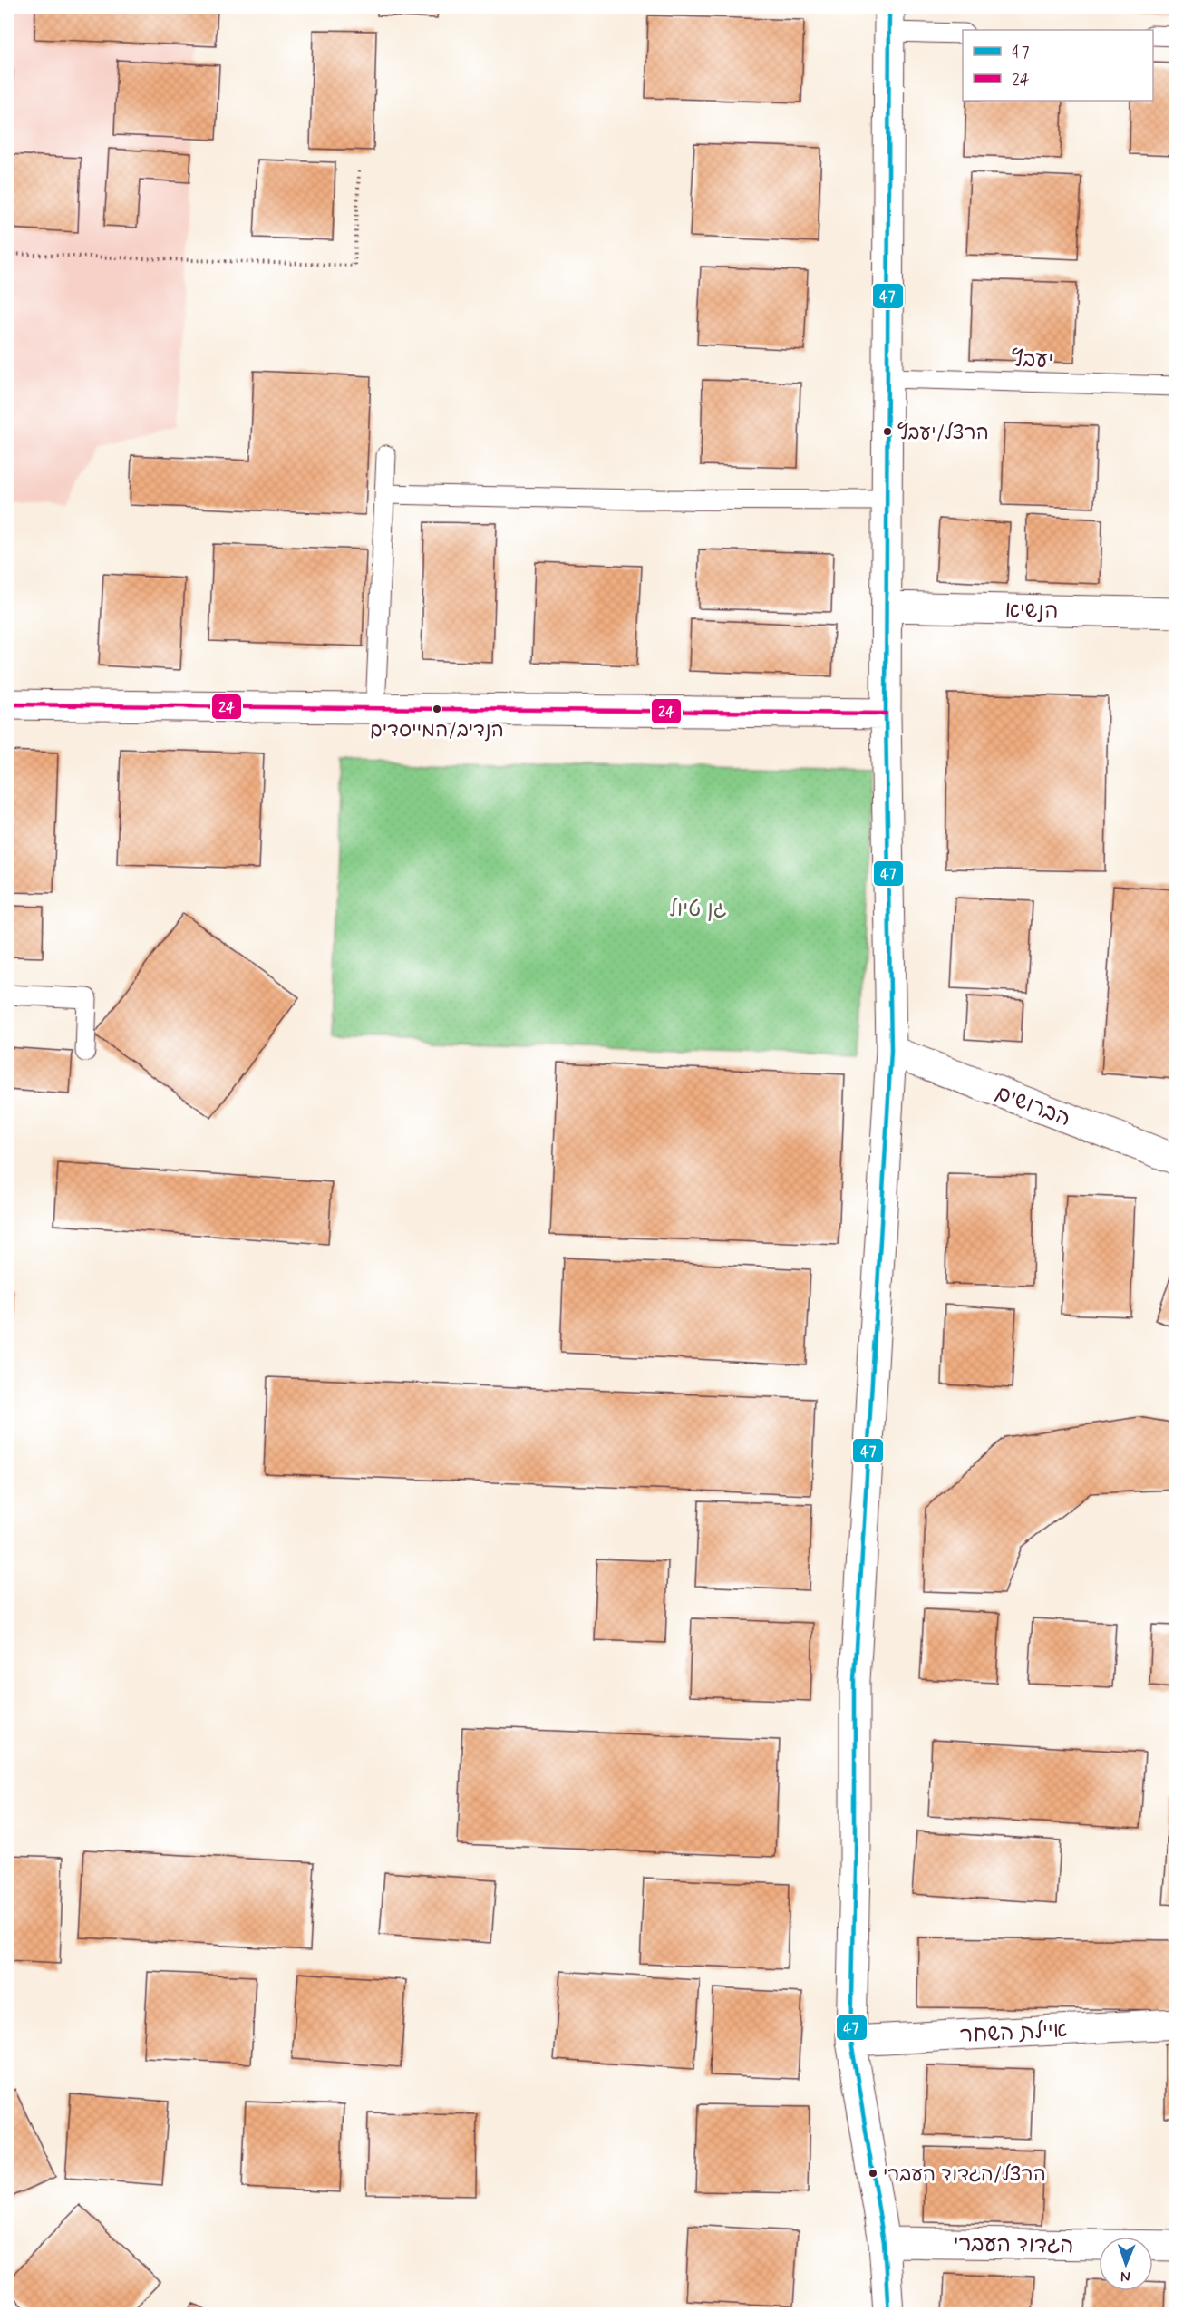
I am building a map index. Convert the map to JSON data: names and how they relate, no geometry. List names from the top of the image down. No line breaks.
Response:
{"streets":{"street":["הנשיא","הברושים","איילת השחר","הגדוד העברי"],"lane":["יעבץ"]},"parks":["גן טיול"],"places":["הרצל/יעבץ","הנדיב/המייסדים","הרצל/הגדוד העברי"],"lines":["transit line 47","transit line 24"],"legend":["47","24"],"north":"bottom"}
